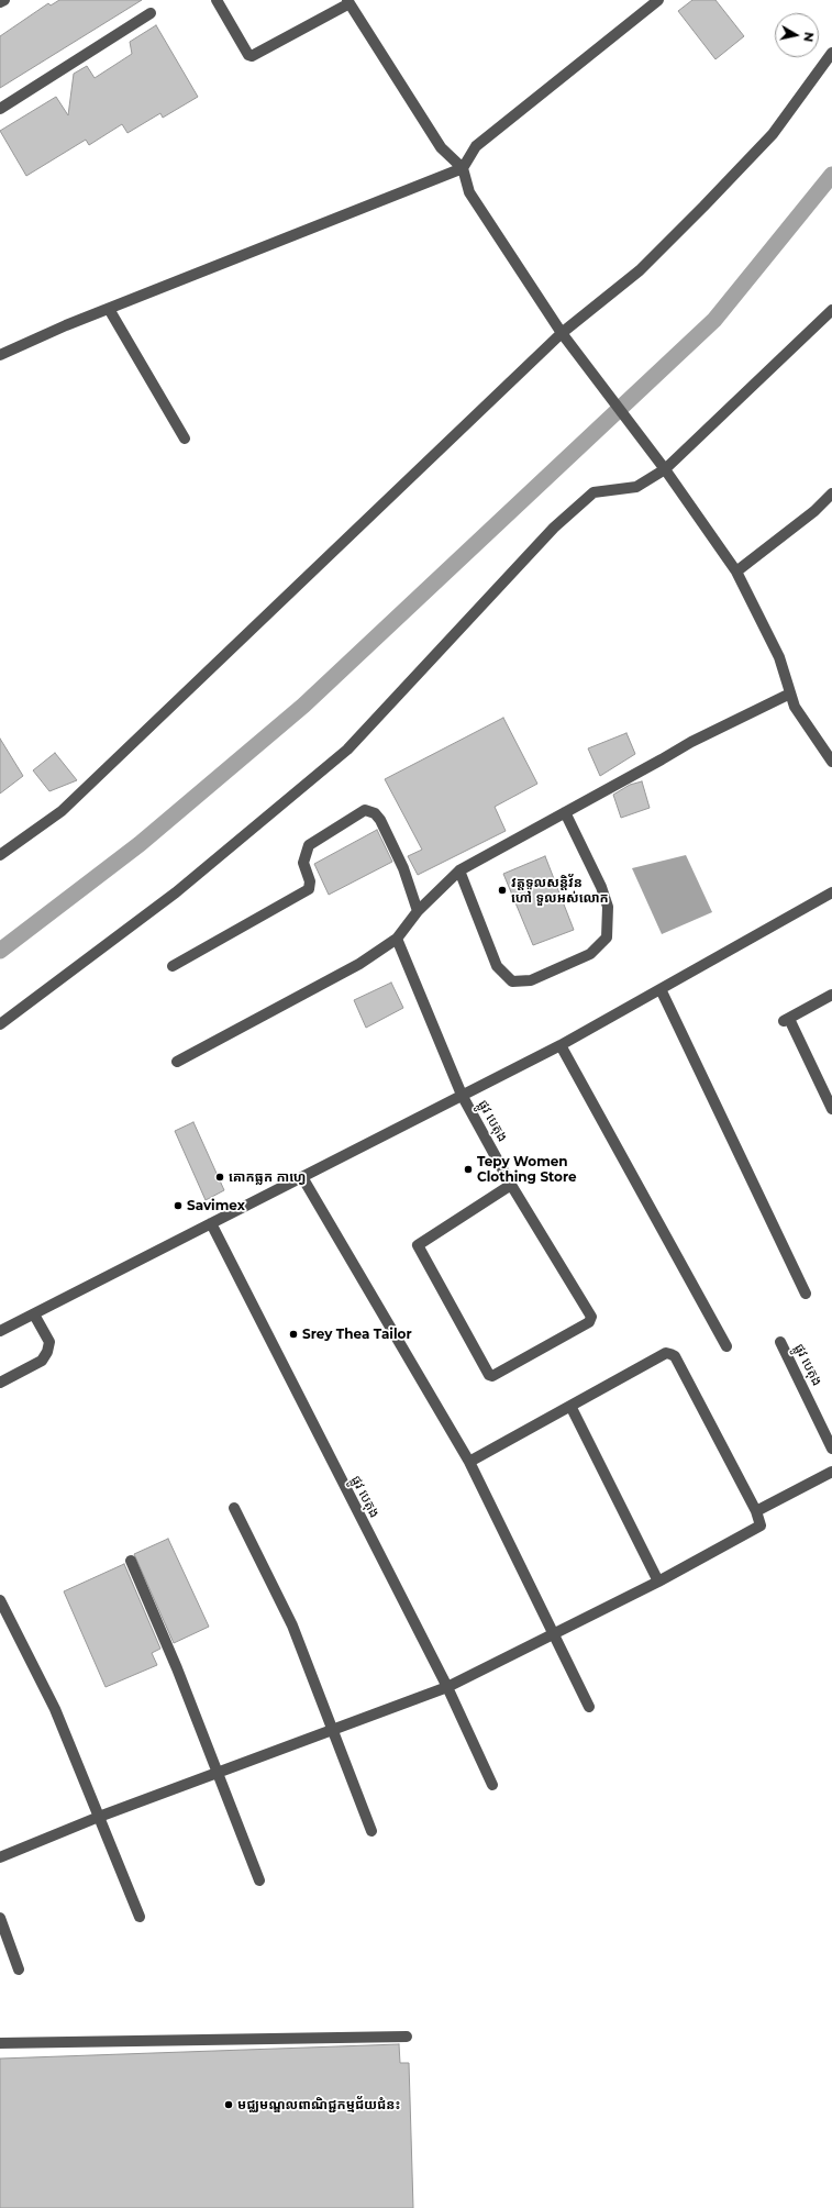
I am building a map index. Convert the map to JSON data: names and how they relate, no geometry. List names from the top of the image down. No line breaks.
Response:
{"streets":{"street":["ផ្លូវ បេតុង"]},"places":["វត្តទូលសន្តិវ័ន ហៅ ទួលអស់លោក","Tepy Women Clothing Store","គោកធ្លក កាហ្វេ","Savimex","Srey Thea Tailor","មជ្ឈមណ្ឌលពាណិជ្ជកម្មជ័យជំនះ"],"north":"right"}
